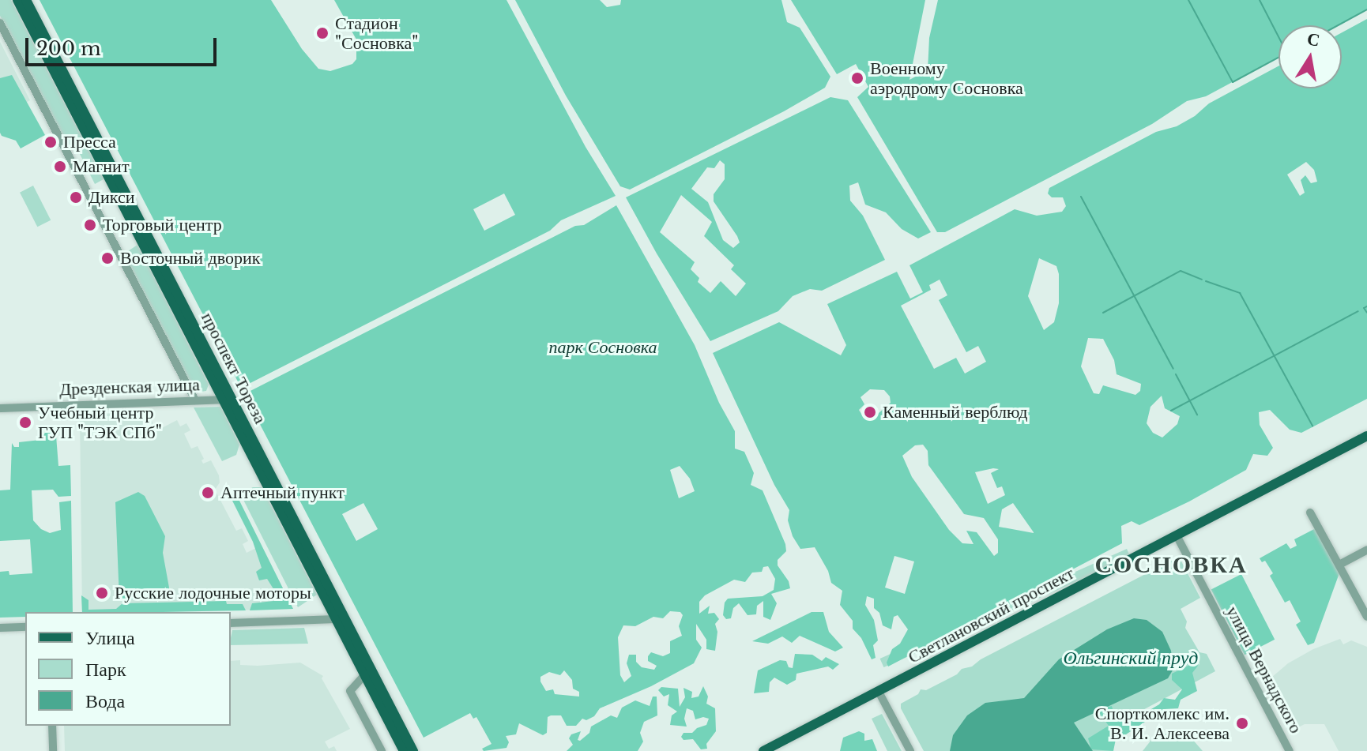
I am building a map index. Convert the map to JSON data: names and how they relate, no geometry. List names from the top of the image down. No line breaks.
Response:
{"streets":{"main road":["проспект Тореза","Светлановский проспект"],"street":["Дрезденская улица","улица Вернадского"]},"crossings":[["проспект Тореза","Дрезденская улица"],["Светлановский проспект","улица Вернадского"]],"districts":["СОСНОВКА"],"water":["Ольгинский пруд"],"parks":["парк Сосновка"],"places":["Стадион \"Сосновка\"","Военному аэродрому Сосновка","Пресса","Магнит","Дикси","Торговый центр","Восточный дворик","Каменный верблюд","Учебный центр ГУП \"ТЭК СПб\"","Аптечный пункт","Русские лодочные моторы","Спорткомлекс им. В. И. Алексеева"],"legend":["Улица","Парк","Вода"],"scale_bar":"200 m","north":"top"}
